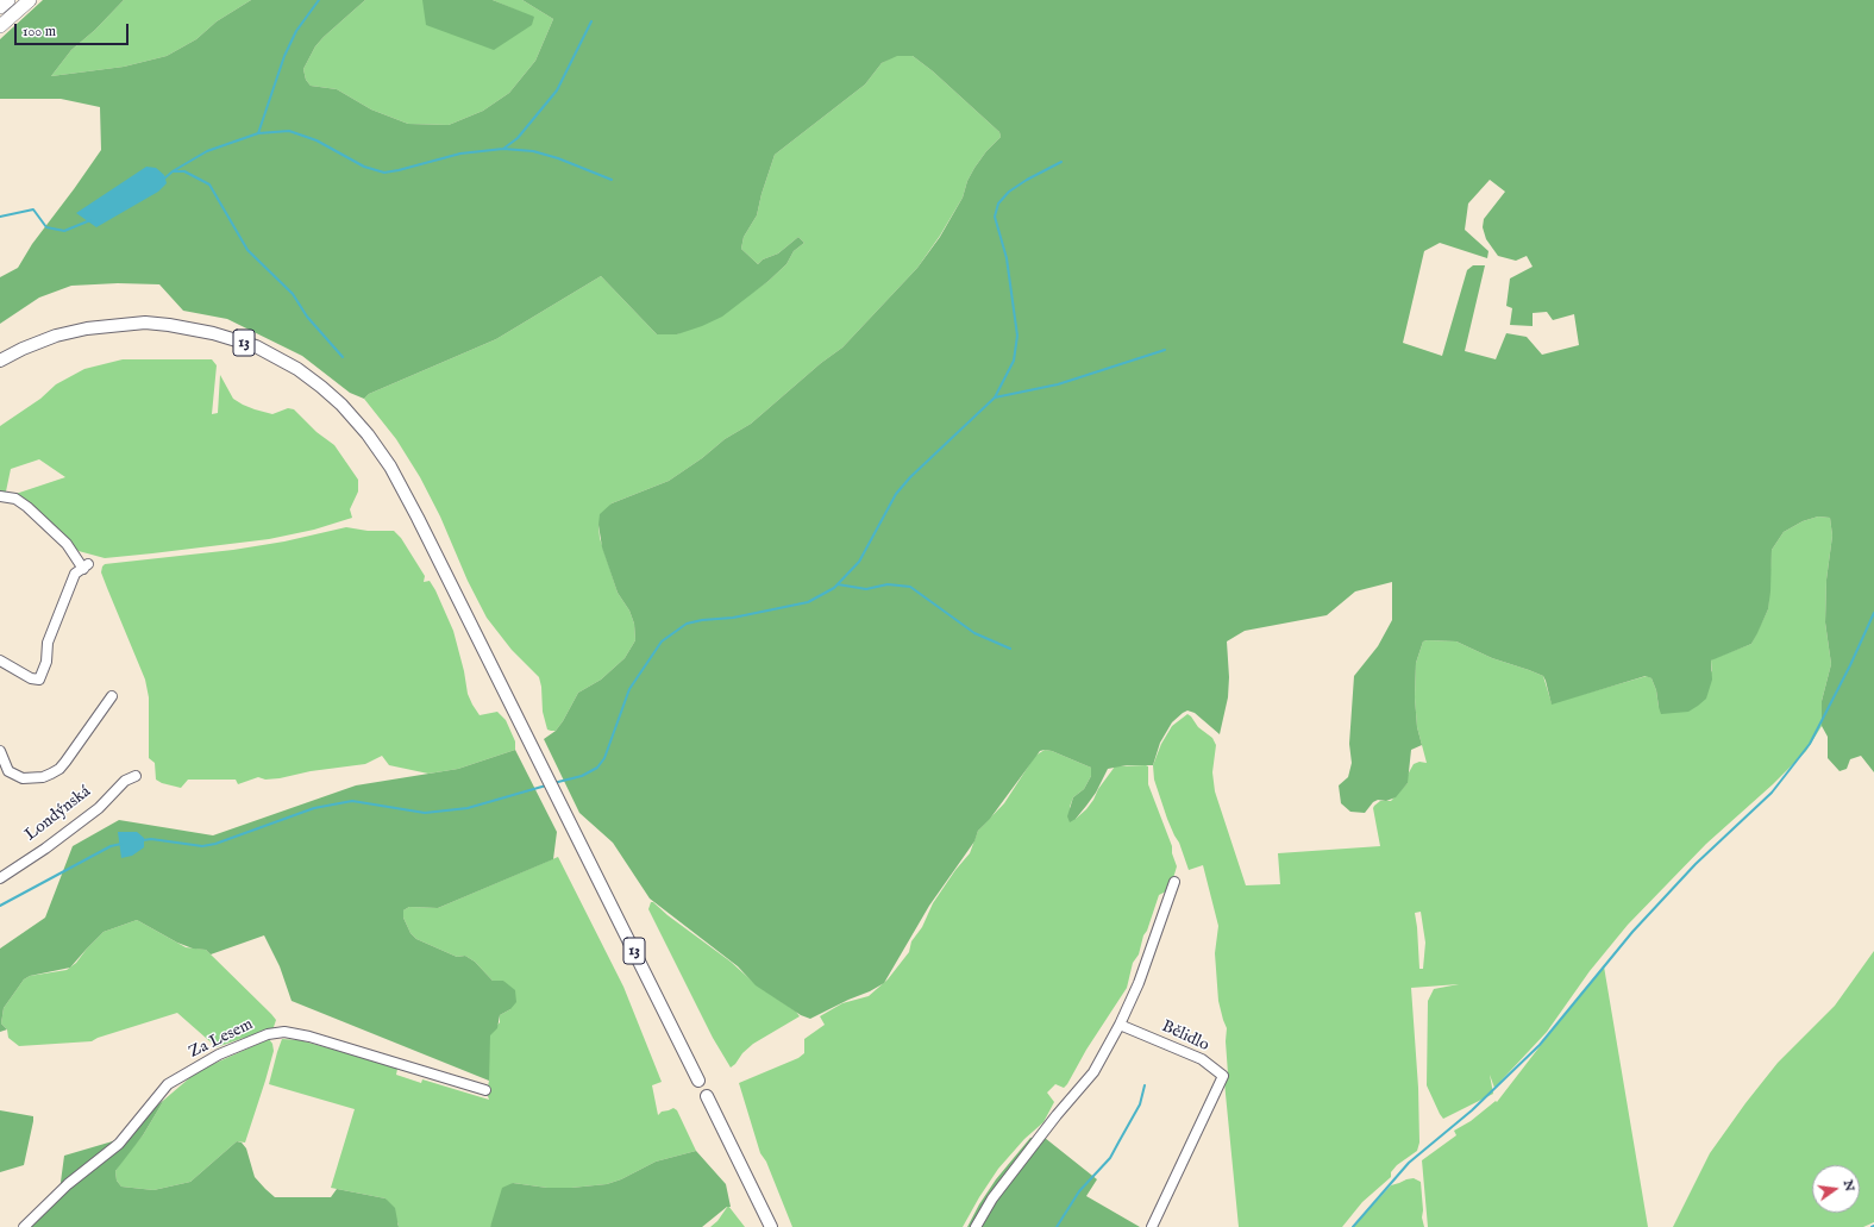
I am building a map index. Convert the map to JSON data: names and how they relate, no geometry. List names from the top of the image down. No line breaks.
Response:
{"streets":{"main road":["13"],"street":["Londýnská","Bělidlo","Za Lesem"]},"scale_bar":"100 m","north":"right"}
